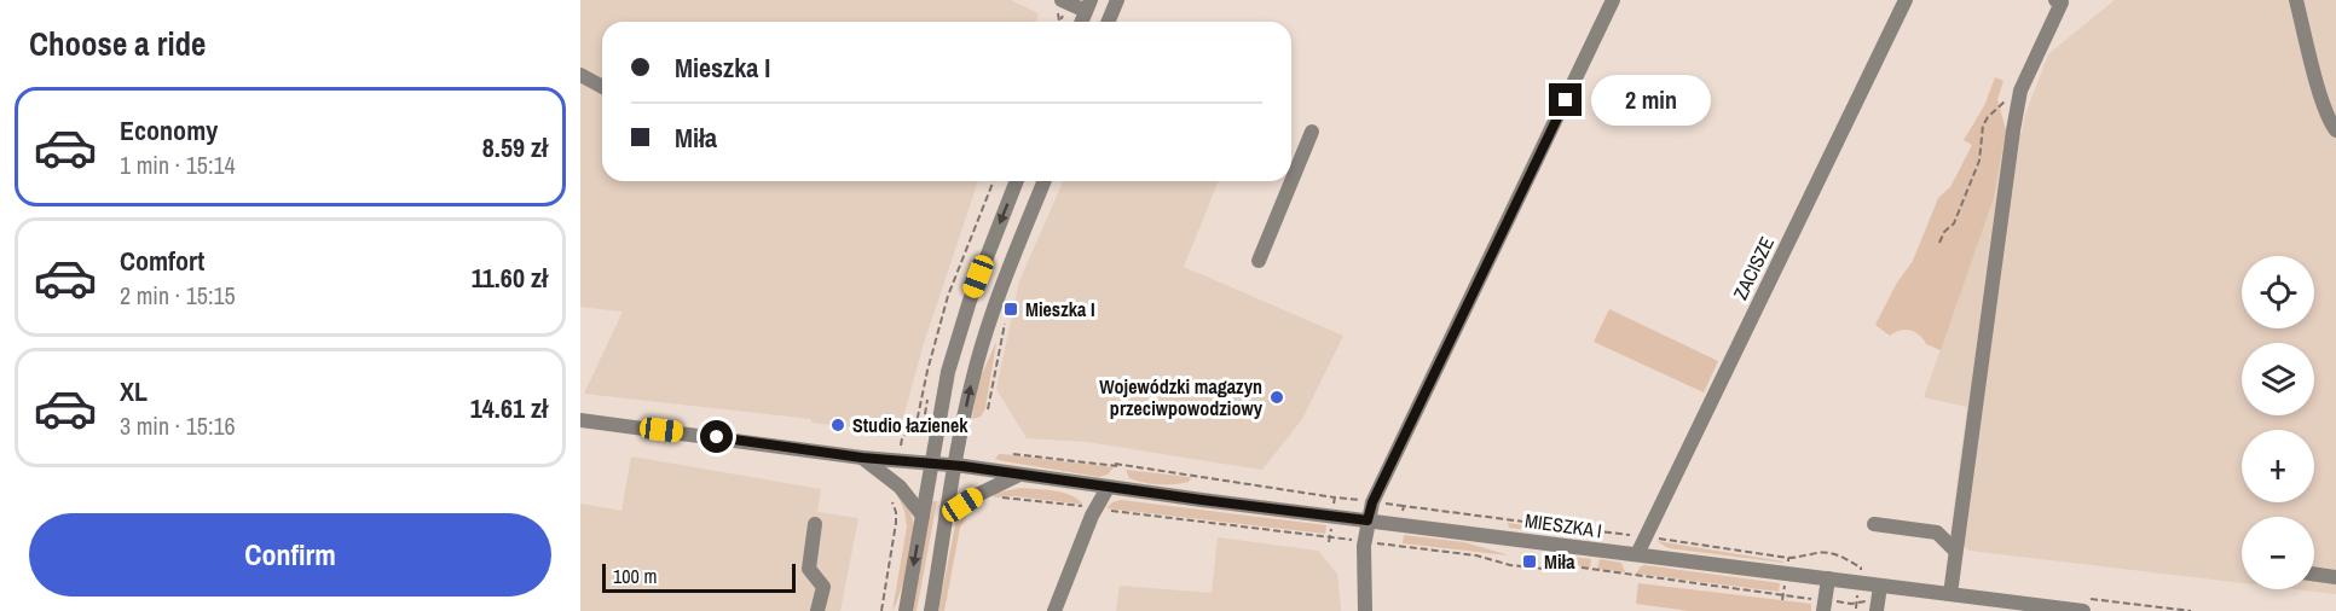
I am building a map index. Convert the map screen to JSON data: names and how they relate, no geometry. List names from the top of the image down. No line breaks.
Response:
{"streets":{"street":["ZACISZE","MIESZKA I"]},"crossings":[["ZACISZE","MIESZKA I"]],"places":{"transit":["Mieszka I","Miła"],"other":["Wojewódzki magazyn przeciwpowodziowy","Studio łazienek"]},"scale_bar":"100 m","page":{"heading":"Choose a ride","banner":["Mieszka I","Miła"],"bubble":"2 min","list":[{"name":"Economy","note":"1 min · 15:14","value":"8.59 zł"},{"name":"Comfort","note":"2 min · 15:15","value":"11.60 zł"},{"name":"XL","note":"3 min · 15:16","value":"14.61 zł"}],"map_buttons":["+","−"],"buttons":"Confirm","scale":"100 m"}}
